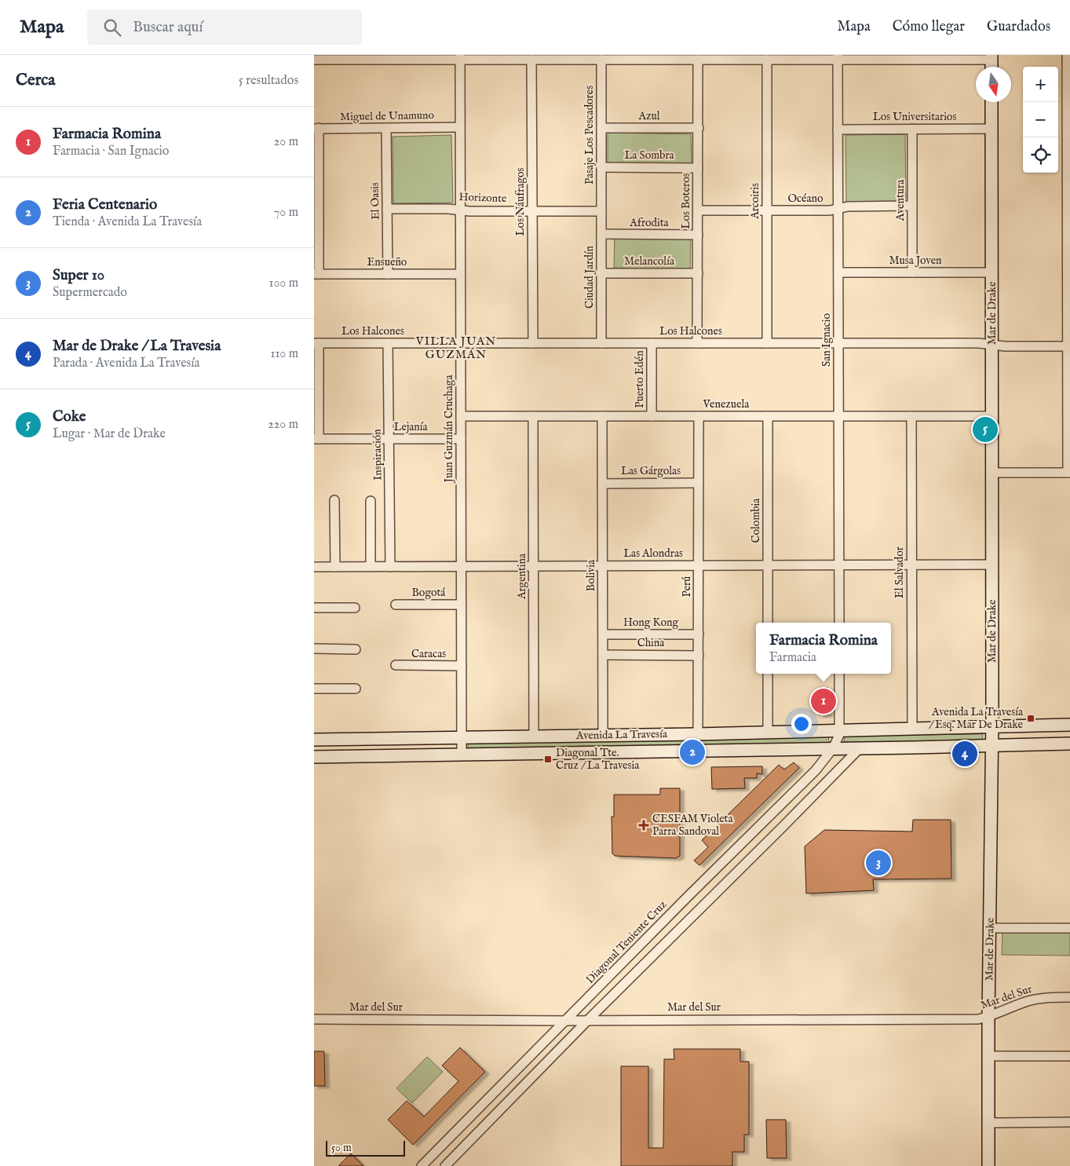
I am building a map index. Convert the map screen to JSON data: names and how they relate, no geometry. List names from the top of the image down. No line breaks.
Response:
{"streets":{"street":["Miguel de Unamuno","Azul","Los Universitarios","Pasaje Los Pescadores","La Sombra","Horizonte","Océano","Aventura","El Oasis","Los Boteros","Arcoiris","Los Náufragos","Afrodita","Musa Joven","Melancolía","Ensueño","Ciudad Jardín","Mar de Drake","Los Halcones","San Ignacio","Puerto Edén","Venezuela","Lejanía","Juan Guzmán Cruchaga","Inspiración","Las Gárgolas","Colombia","Las Alondras","El Salvador","Bolivia","Argentina","Perú","Bogotá","Hong Kong","China","Caracas","Avenida La Travesía","Diagonal Teniente Cruz","Mar del Sur"]},"crossings":[["Miguel de Unamuno","El Oasis"],["Miguel de Unamuno","Juan Guzmán Cruchaga"],["Azul","Pasaje Los Pescadores"],["Azul","Los Boteros"],["Los Universitarios","Aventura"],["Los Universitarios","Mar de Drake"],["Los Universitarios","San Ignacio"],["Pasaje Los Pescadores","La Sombra"],["Pasaje Los Pescadores","Horizonte"],["Pasaje Los Pescadores","Ciudad Jardín"],["La Sombra","Los Boteros"],["Horizonte","El Oasis"],["Horizonte","Los Náufragos"],["Horizonte","Ciudad Jardín"],["Horizonte","Juan Guzmán Cruchaga"],["Océano","Aventura"],["Océano","Los Boteros"],["Océano","Arcoiris"],["Océano","San Ignacio"],["Aventura","Musa Joven"],["El Oasis","Ensueño"],["Los Boteros","Afrodita"],["Los Boteros","Melancolía"],["Los Boteros","Los Halcones"],["Arcoiris","Los Halcones"],["Los Náufragos","Los Halcones"],["Afrodita","Ciudad Jardín"],["Musa Joven","Mar de Drake"],["Musa Joven","San Ignacio"],["Melancolía","Ciudad Jardín"],["Ensueño","Juan Guzmán Cruchaga"],["Ciudad Jardín","Los Halcones"],["Mar de Drake","Los Halcones"],["Mar de Drake","Venezuela"],["Mar de Drake","Las Alondras"],["Mar de Drake","Avenida La Travesía"],["Mar de Drake","Mar del Sur"],["Los Halcones","San Ignacio"],["Los Halcones","Puerto Edén"],["Los Halcones","Juan Guzmán Cruchaga"],["Los Halcones","Inspiración"],["San Ignacio","Venezuela"],["San Ignacio","Las Alondras"],["Puerto Edén","Venezuela"],["Venezuela","Juan Guzmán Cruchaga"],["Venezuela","Colombia"],["Venezuela","El Salvador"],["Venezuela","Bolivia"],["Venezuela","Argentina"],["Venezuela","Perú"],["Lejanía","Juan Guzmán Cruchaga"],["Lejanía","Inspiración"],["Juan Guzmán Cruchaga","Las Alondras"],["Juan Guzmán Cruchaga","Bogotá"],["Juan Guzmán Cruchaga","Caracas"],["Juan Guzmán Cruchaga","Avenida La Travesía"],["Inspiración","Las Alondras"],["Las Gárgolas","Bolivia"],["Las Gárgolas","Perú"],["Colombia","Las Alondras"],["Las Alondras","El Salvador"],["Las Alondras","Bolivia"],["Las Alondras","Argentina"],["Las Alondras","Perú"],["El Salvador","Avenida La Travesía"],["Bolivia","Hong Kong"],["Bolivia","China"],["Bolivia","Avenida La Travesía"],["Argentina","Avenida La Travesía"],["Perú","Hong Kong"],["Perú","China"],["Perú","Avenida La Travesía"],["Avenida La Travesía","Diagonal Teniente Cruz"],["Diagonal Teniente Cruz","Mar del Sur"]],"districts":["VILLA JUAN GUZMÁN"],"places":{"transit":["Avenida La Travesía / Esq. Mar De Drake","Diagonal Tte. Cruz / La Travesia"],"health":["CESFAM Violeta Parra Sandoval"]},"scale_bar":"50 m","north":"bottom","page":{"header":"Mapa","search":"Buscar aquí","nav":["Mapa","Cómo llegar","Guardados"],"heading":["Cerca","5 resultados"],"map_buttons":["+","−"],"list":[{"mark":"1","name":"Farmacia Romina","note":"Farmacia · San Ignacio","value":"20 m"},{"mark":"2","name":"Feria Centenario","note":"Tienda · Avenida La Travesía","value":"70 m"},{"mark":"3","name":"Super 10","note":"Supermercado","value":"100 m"},{"mark":"4","name":"Mar de Drake / La Travesia","note":"Parada · Avenida La Travesía","value":"110 m"},{"mark":"5","name":"Coke","note":"Lugar · Mar de Drake","value":"220 m"}],"pins":["5","1","2","4","3"],"popup":["Farmacia Romina","Farmacia"],"scale":"50 m"}}
